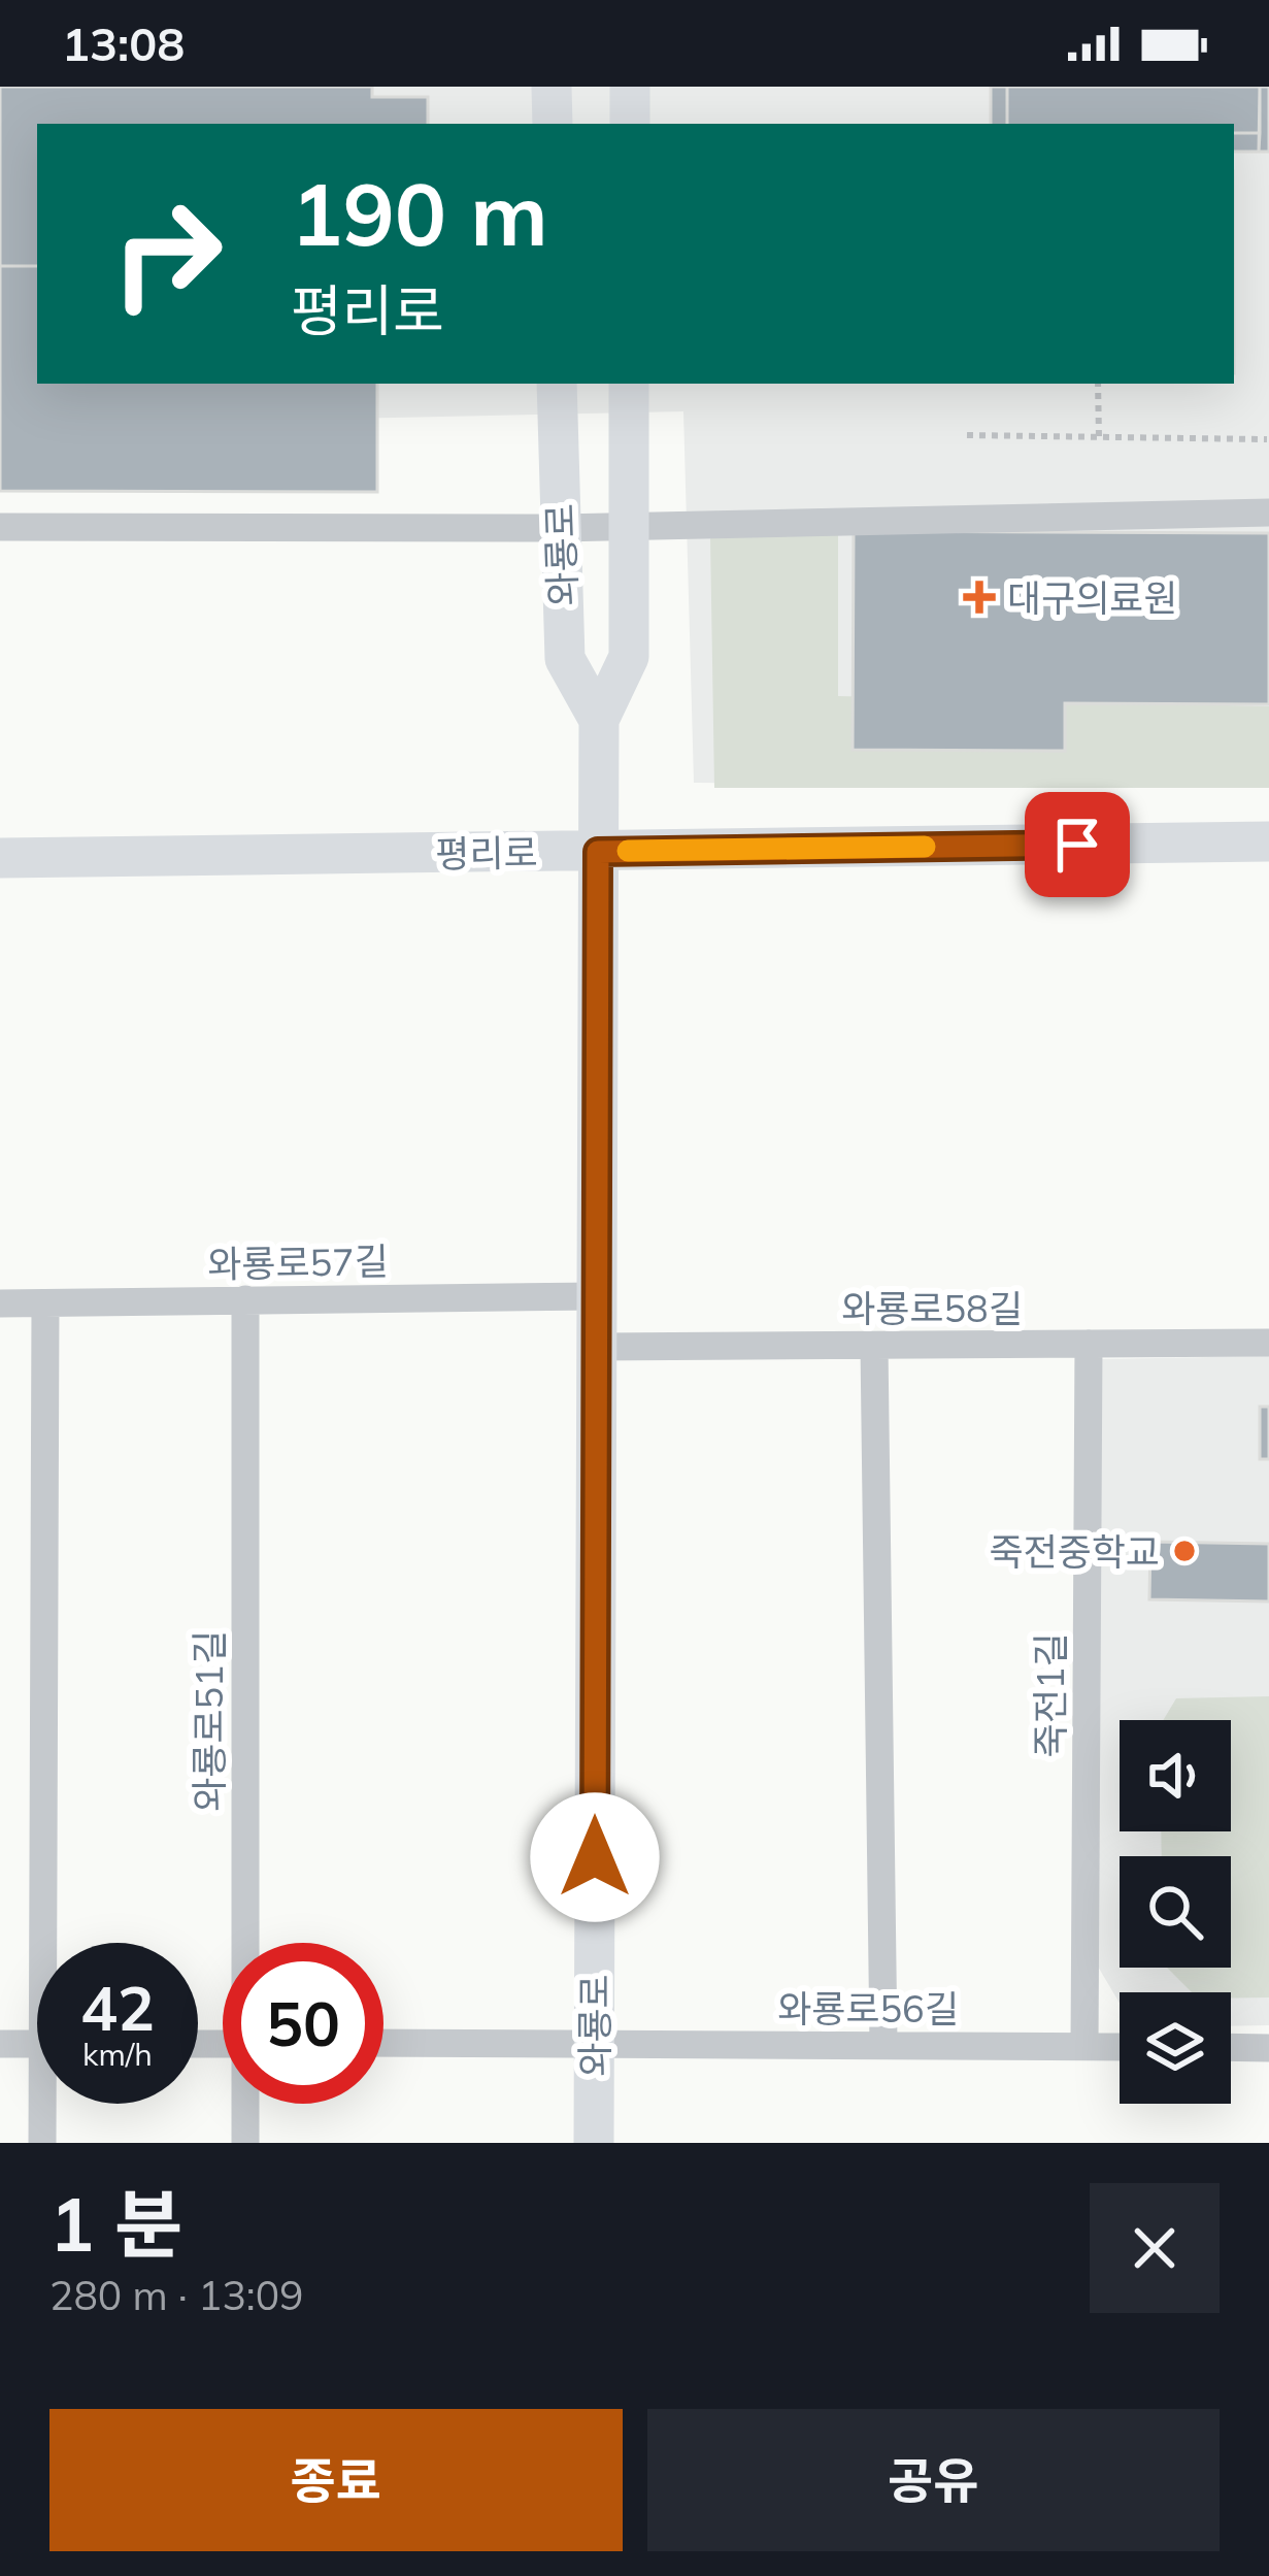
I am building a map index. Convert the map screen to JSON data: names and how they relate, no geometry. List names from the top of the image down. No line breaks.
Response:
{"streets":{"main road":["와룡로","평리로"],"street":["와룡로57길","와룡로58길","죽전1길","와룡로51길","와룡로56길"]},"crossings":[["와룡로","평리로"],["와룡로","와룡로57길"],["와룡로","와룡로58길"],["와룡로","와룡로56길"],["와룡로57길","와룡로51길"],["와룡로58길","죽전1길"],["죽전1길","와룡로56길"]],"places":{"health":["대구의료원"],"other":["죽전중학교"]},"page":{"status":"13:08","turn":["190 m","평리로"],"speed":"42 km/h","limit":"50","heading":["1 분","280 m · 13:09"],"buttons":["종료","공유"]}}
